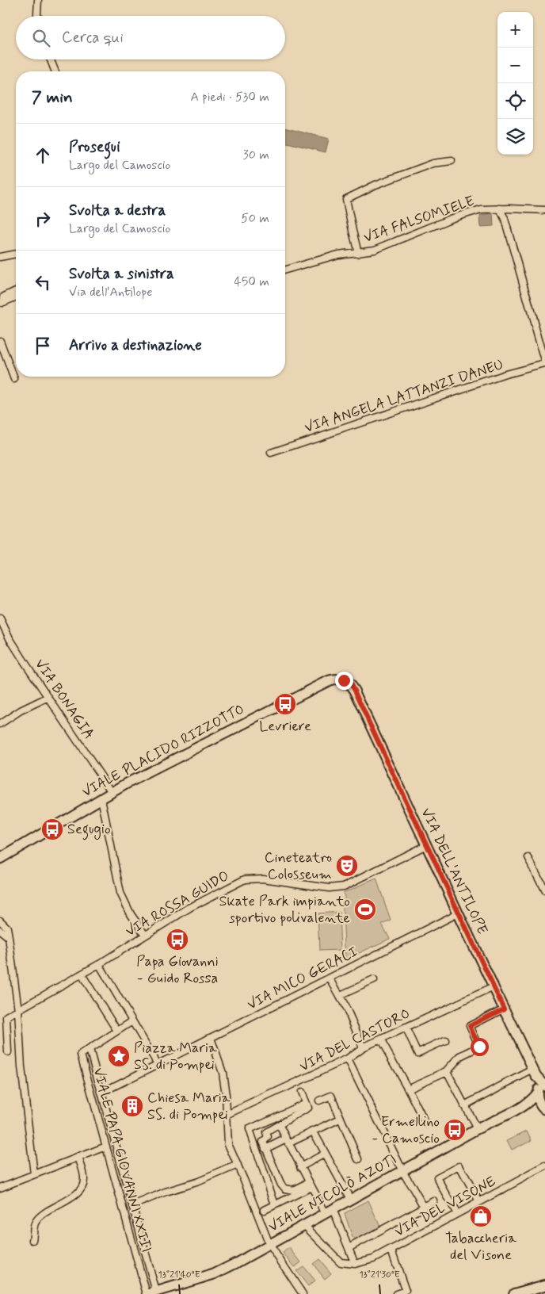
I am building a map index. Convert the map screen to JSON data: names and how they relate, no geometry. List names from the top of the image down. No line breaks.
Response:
{"streets":{"street":["VIA FALSOMIELE","VIA ANGELA LATTANZI DANEU","VIA BONAGIA","VIALE PLACIDO RIZZOTTO","VIA DELL'ANTILOPE","VIA ROSSA GUIDO","VIA MICO GERACI","VIA DEL CASTORO","VIALE PAPA GIOVANNI XXIII","VIALE NICOLÒ AZOTI","VIA DEL VISONE"]},"crossings":[["VIA BONAGIA","VIALE PLACIDO RIZZOTTO"],["VIALE PLACIDO RIZZOTTO","VIA DELL'ANTILOPE"],["VIA DELL'ANTILOPE","VIA ROSSA GUIDO"],["VIA DELL'ANTILOPE","VIA MICO GERACI"],["VIA DELL'ANTILOPE","VIA DEL CASTORO"],["VIA MICO GERACI","VIALE PAPA GIOVANNI XXIII"],["VIALE PAPA GIOVANNI XXIII","VIALE NICOLÒ AZOTI"]],"places":{"bus stop":["Levriere","Segugio","Papa Giovanni - Guido Rossa","Ermellino - Camoscio"],"theatre":["Cineteatro Colosseum"],"sports":["Skate Park impianto sportivo polivalente"],"place":["Piazza Maria SS. di Pompei"],"building":["Chiesa Maria SS. di Pompei"],"shop":["Tabaccheria del Visone"]},"page":{"map_buttons":["+","−"],"search":"Cerca qui","heading":["7 min","A piedi · 530 m"],"list":[["Prosegui","Largo del Camoscio","30 m"],["Svolta a destra","Largo del Camoscio","50 m"],["Svolta a sinistra","Via dell'Antilope","450 m"],"Arrivo a destinazione"]},"coordinates":["13°21'40\"E","13°21'30\"E"]}
